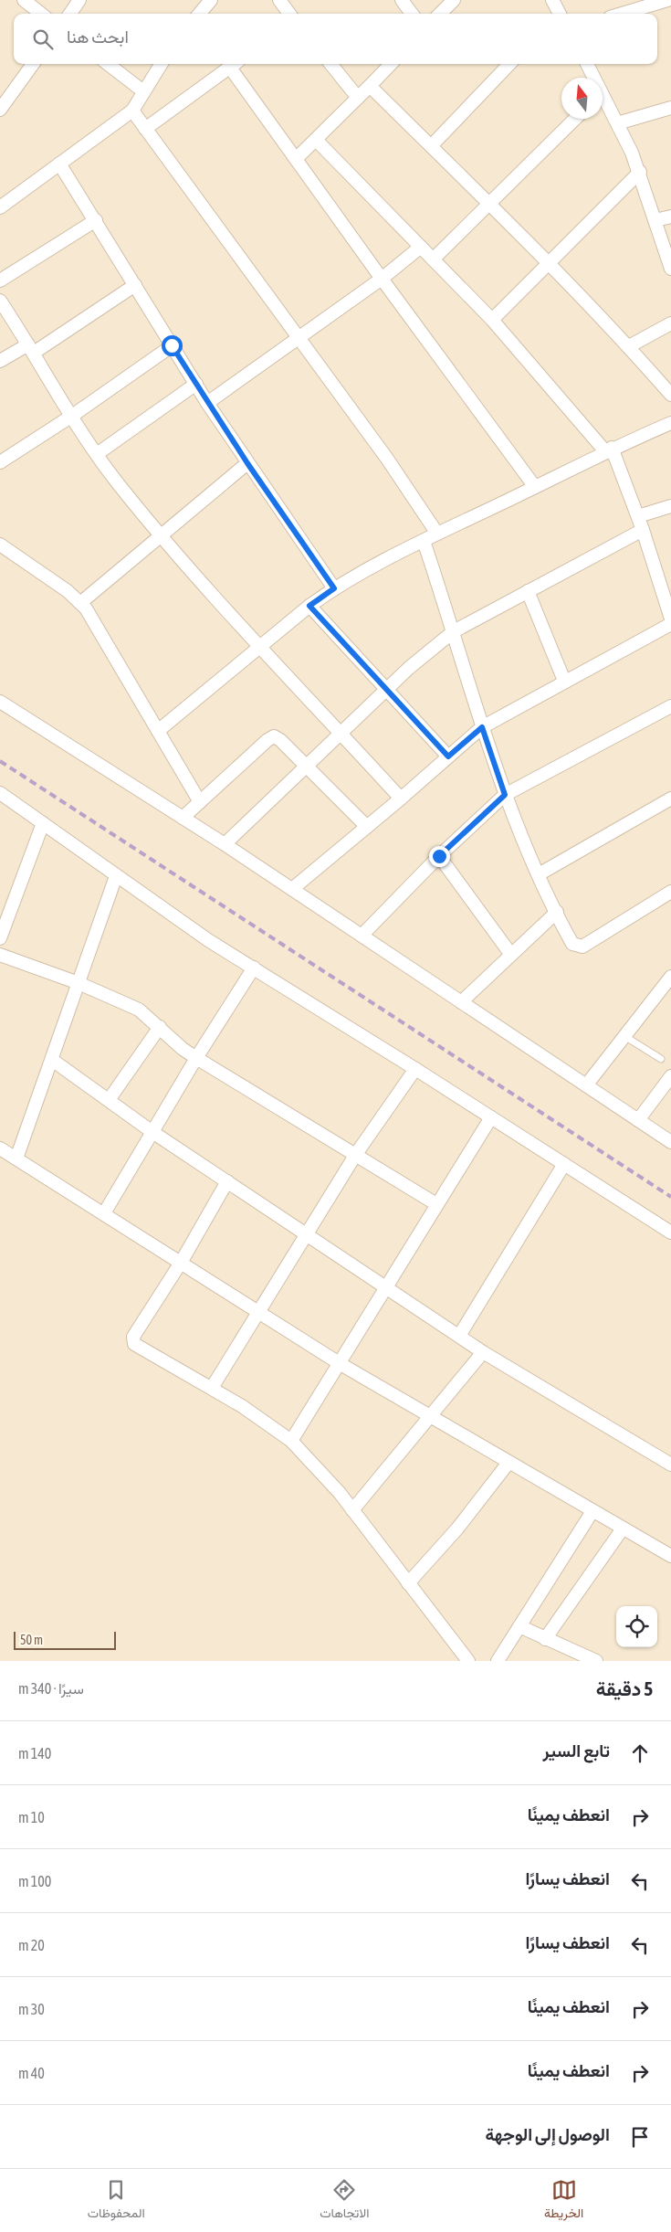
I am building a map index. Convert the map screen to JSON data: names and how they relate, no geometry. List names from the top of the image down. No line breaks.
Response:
{"scale_bar":"50 m","north":"top","page":{"search":"ابحث هنا","scale":"50 m","heading":["5 دقيقة","سيرًا · 340 m"],"list":[["تابع السير","140 m"],["انعطف يمينًا","10 m"],["انعطف يسارًا","100 m"],["انعطف يسارًا","20 m"],["انعطف يمينًا","30 m"],["انعطف يمينًا","40 m"],"الوصول إلى الوجهة"],"nav":["الخريطة","الاتجاهات","المحفوظات"]}}
